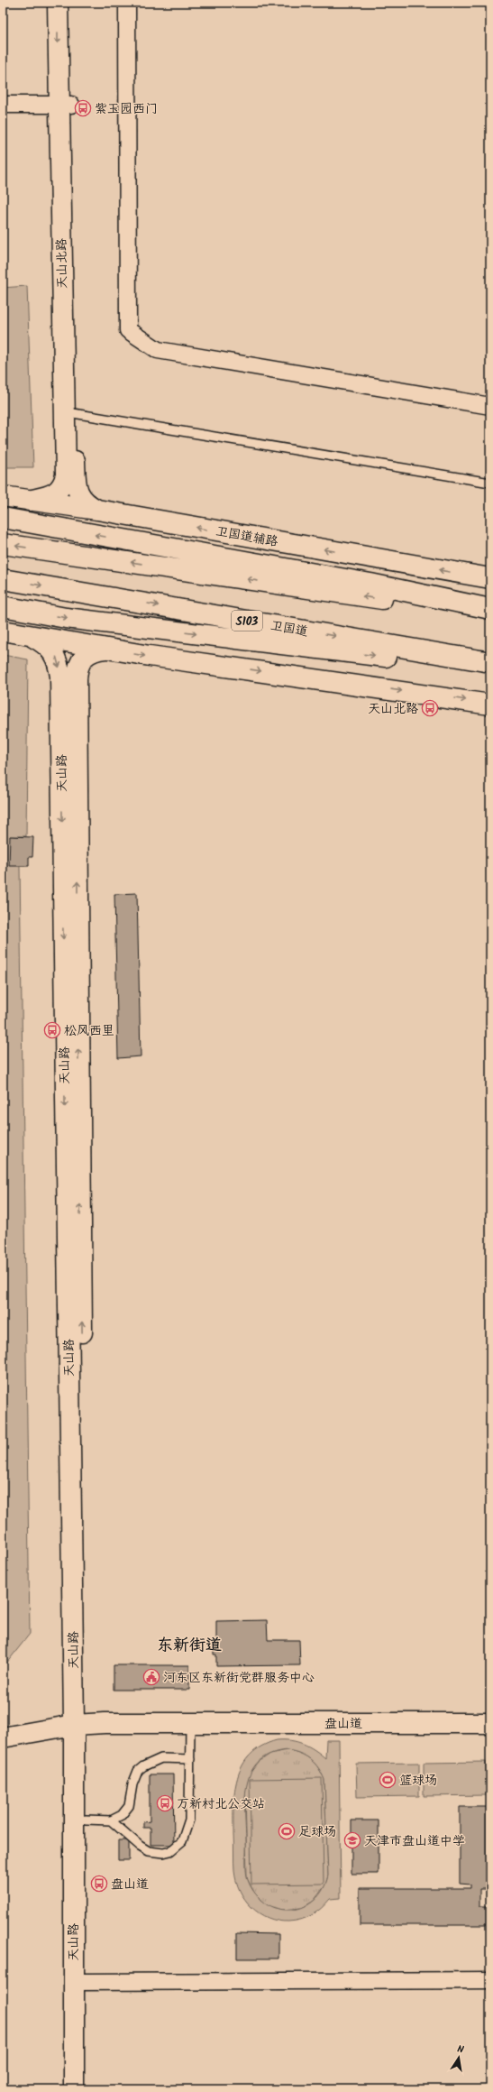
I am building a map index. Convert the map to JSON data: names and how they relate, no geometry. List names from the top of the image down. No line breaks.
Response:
{"streets":{"main road":["天山北路","卫国道辅路","S103","卫国道","天山路","盘山道"]},"crossings":[["天山北路","卫国道辅路"],["天山路","盘山道"]],"districts":["东新街道"],"places":{"bus stop":["紫玉园西门","天山北路","松风西里","万新村北公交站","盘山道"],"public building":["河东区东新街党群服务中心"],"sports":["篮球场","足球场"],"school or university":["天津市盘山道中学"]},"north":"top"}
